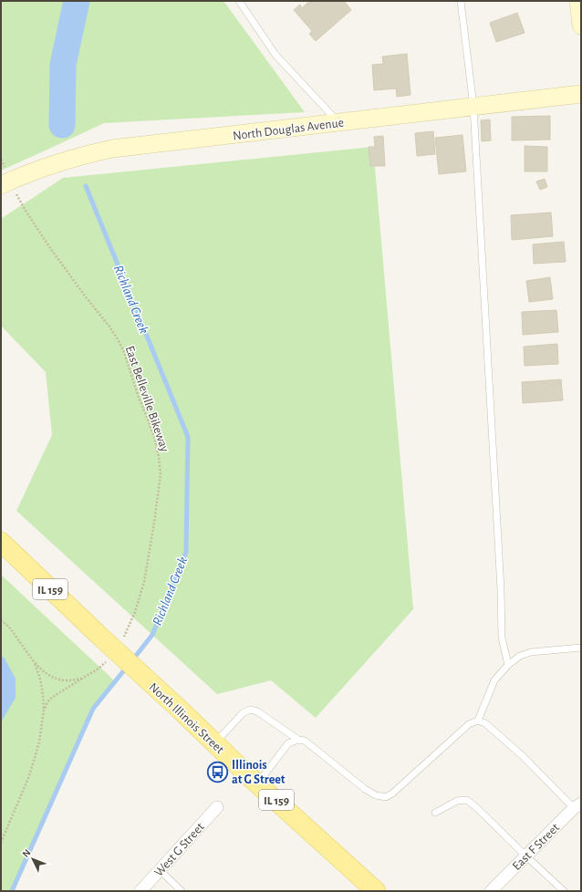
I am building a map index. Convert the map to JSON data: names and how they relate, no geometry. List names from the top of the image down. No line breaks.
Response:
{"streets":{"main road":["IL 159","North Illinois Street"],"street":["North Douglas Avenue","East F Street","West G Street"],"path":["East Belleville Bikeway"]},"crossings":[["North Douglas Avenue","East Belleville Bikeway"]],"water":["Richland Creek"],"places":{"bus stop":["Illinois at G Street"]},"north":"top left"}
